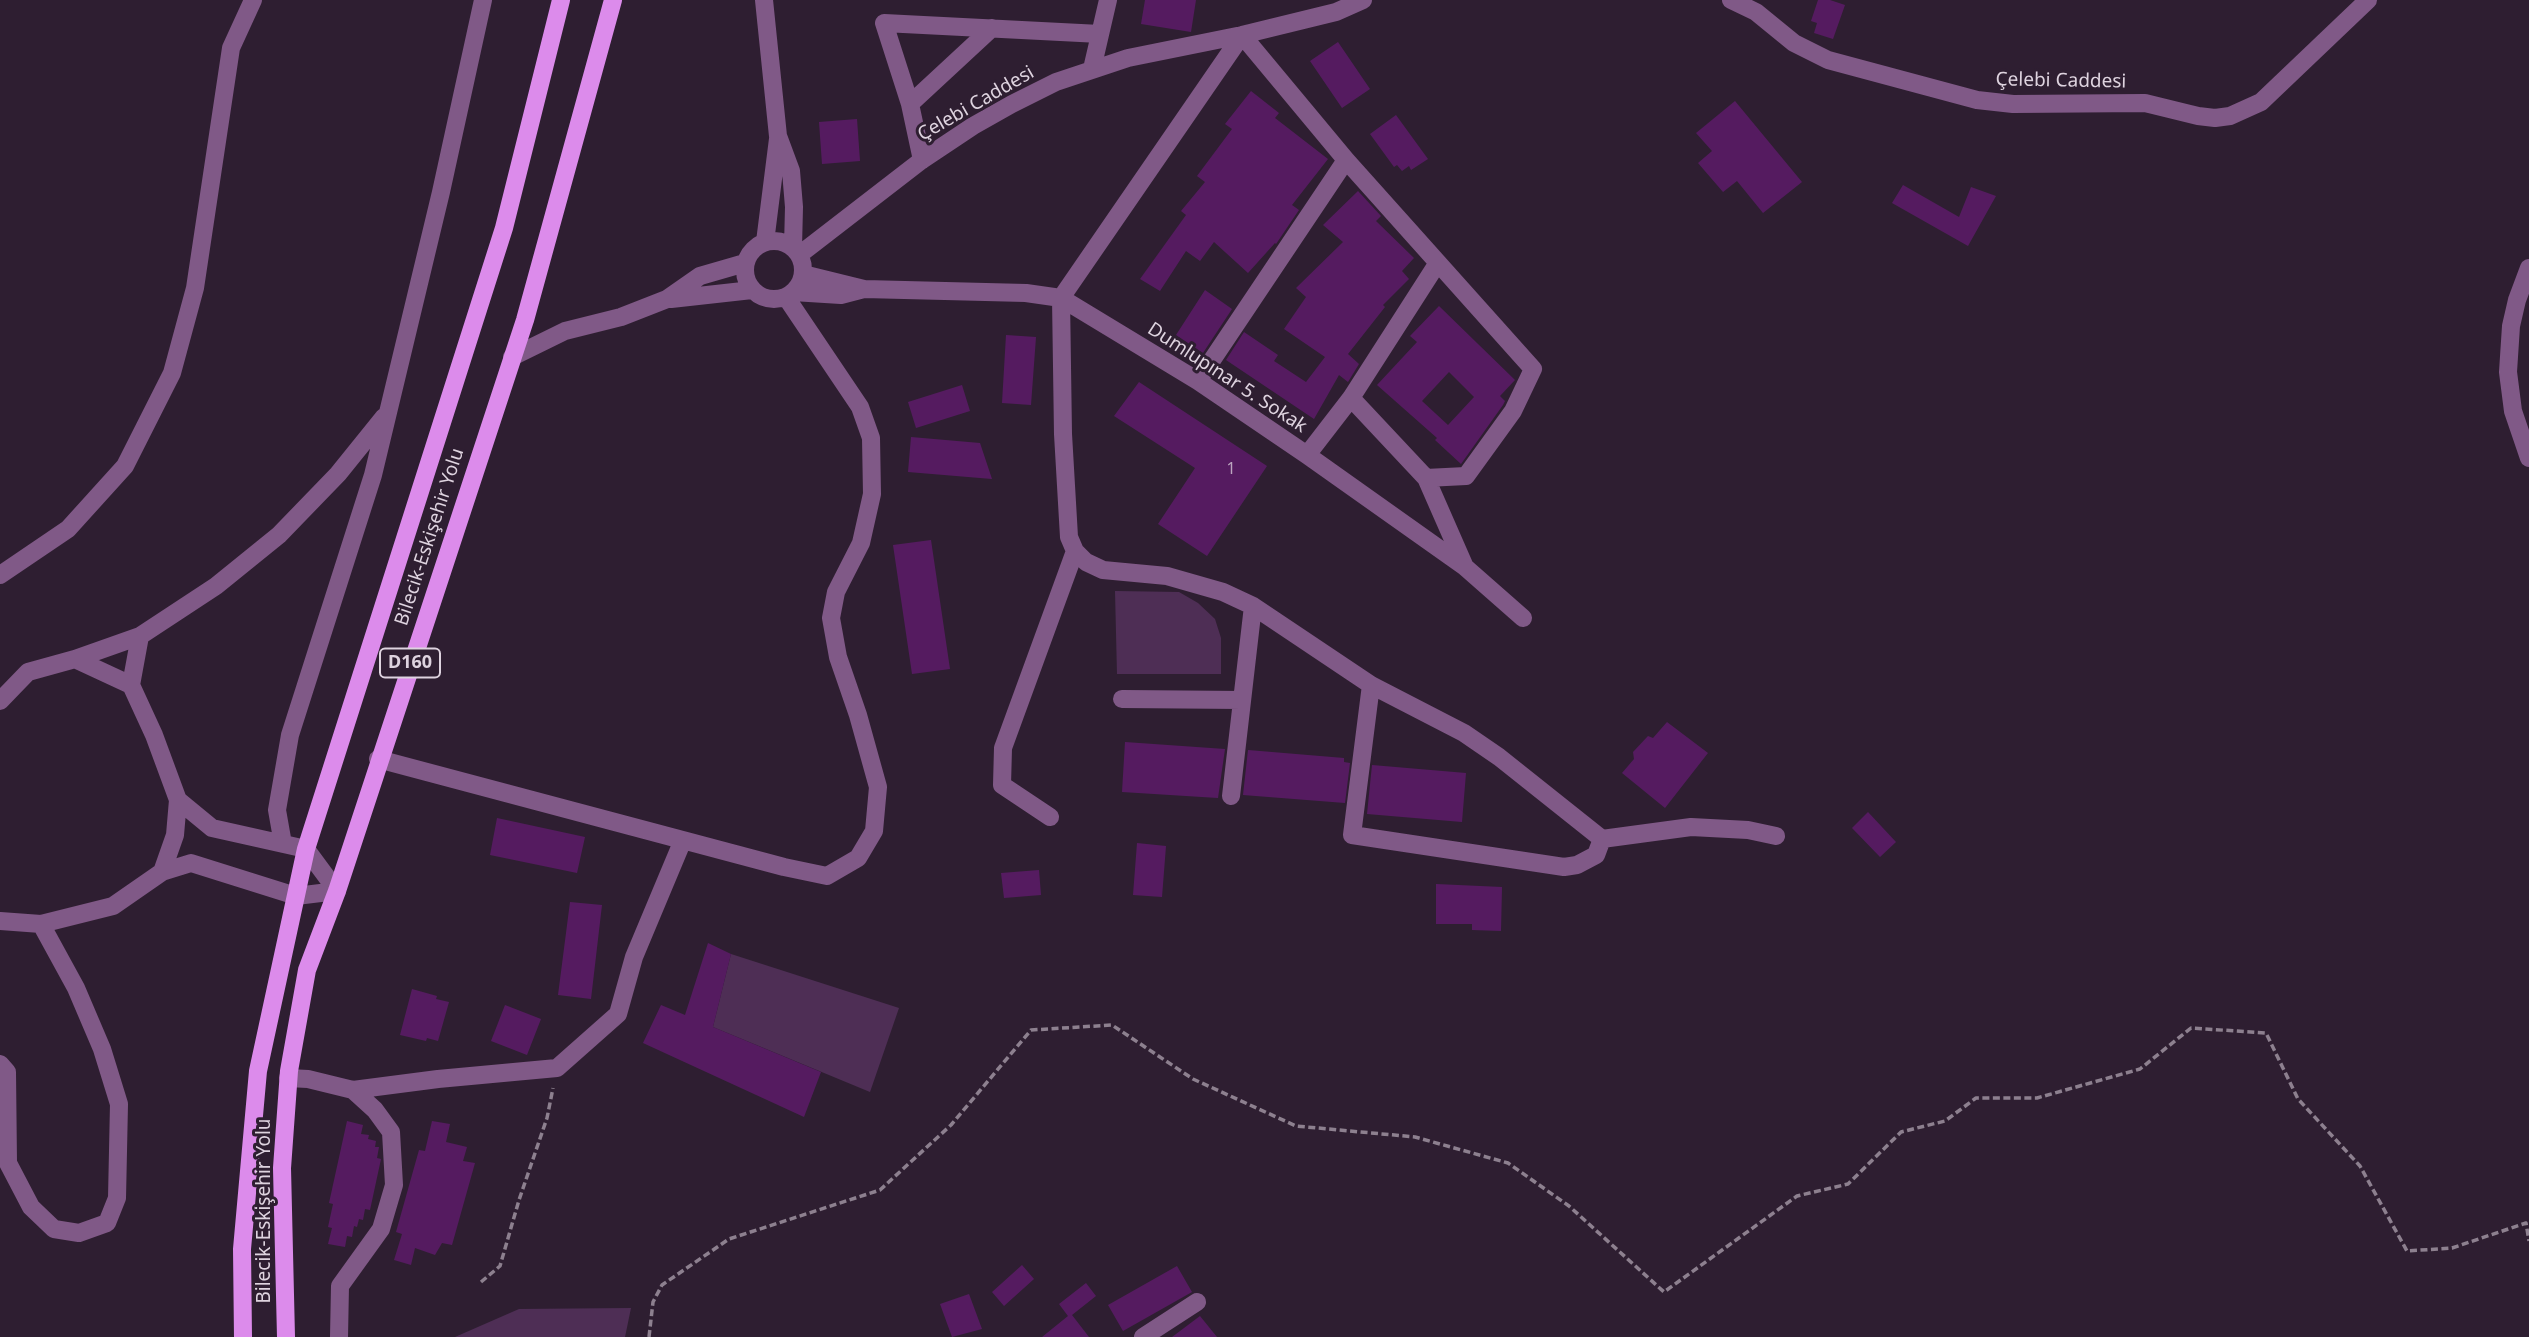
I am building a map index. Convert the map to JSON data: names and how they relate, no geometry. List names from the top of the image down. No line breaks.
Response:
{"streets":{"main road":["Bilecik-Eskişehir Yolu","D160"],"street":["Çelebi Caddesi","Dumlupınar 5. Sokak"]},"crossings":[["Çelebi Caddesi","Dumlupınar 5. Sokak"]],"house_numbers":["1"]}
